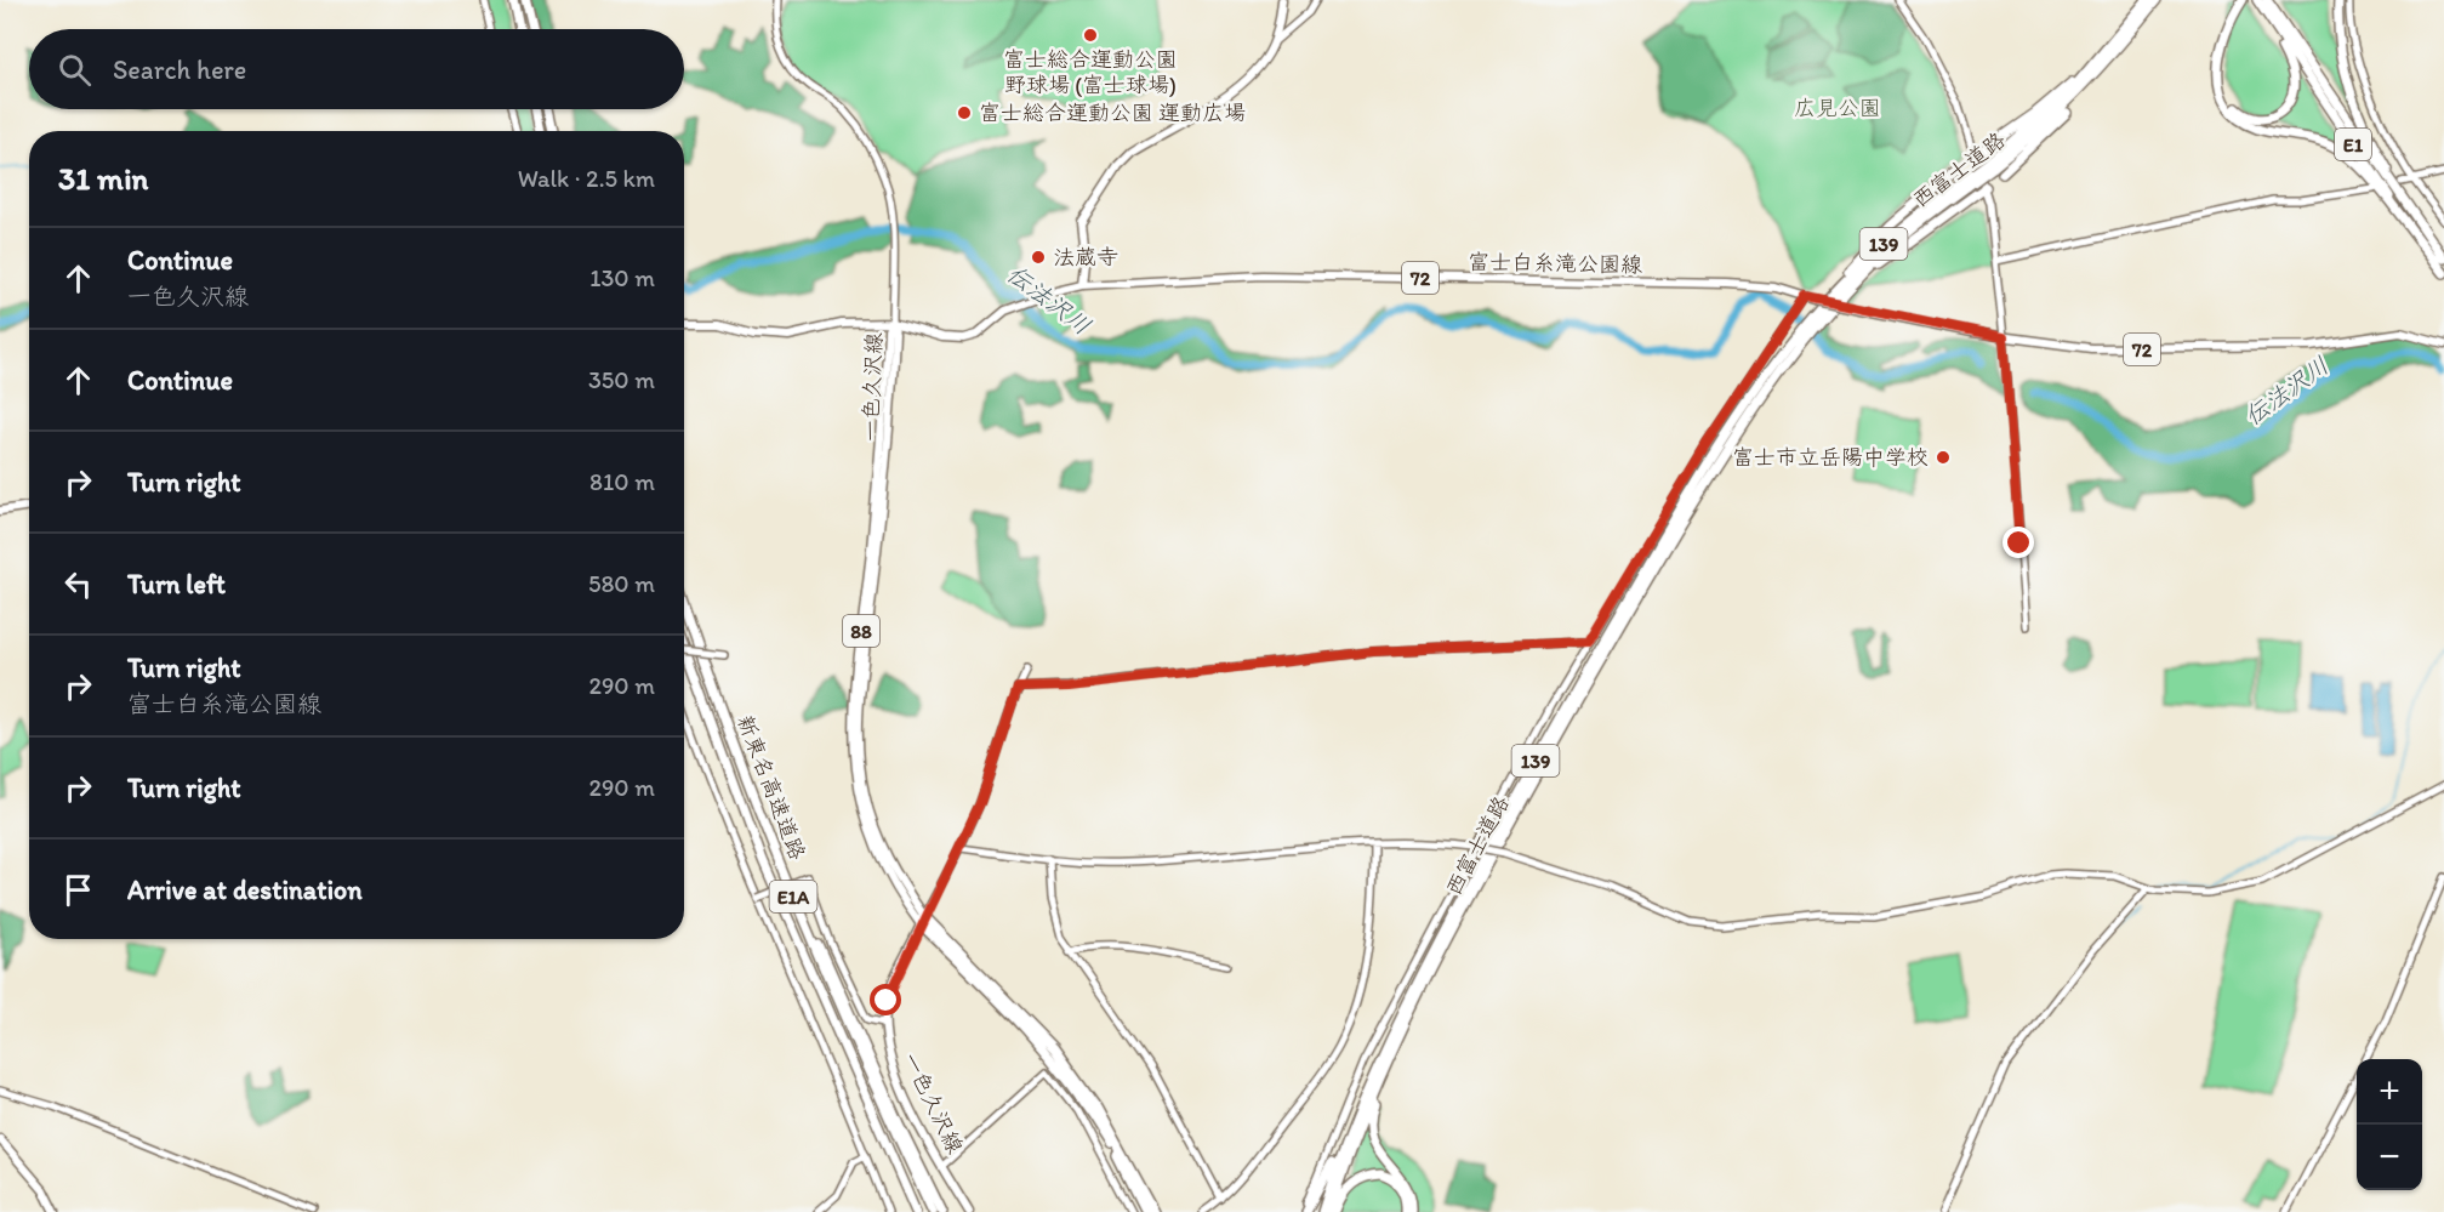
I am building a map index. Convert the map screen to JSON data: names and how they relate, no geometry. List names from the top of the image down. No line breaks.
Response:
{"streets":{"highway":["E1","西富士道路","139","新東名高速道路","E1A"],"main road":["富士白糸滝公園線","72","一色久沢線","88"]},"crossings":[["富士白糸滝公園線","一色久沢線"]],"water":["伝法沢川"],"parks":["広見公園"],"places":["富士総合運動公園 野球場 (富士球場)","富士総合運動公園 運動広場","法蔵寺","富士市立岳陽中学校"],"page":{"search":"Search here","heading":["31 min","Walk · 2.5 km"],"list":[["Continue","一色久沢線","130 m"],["Continue","350 m"],["Turn right","810 m"],["Turn left","580 m"],["Turn right","富士白糸滝公園線","290 m"],["Turn right","290 m"],"Arrive at destination"],"map_buttons":["+","−"]}}
